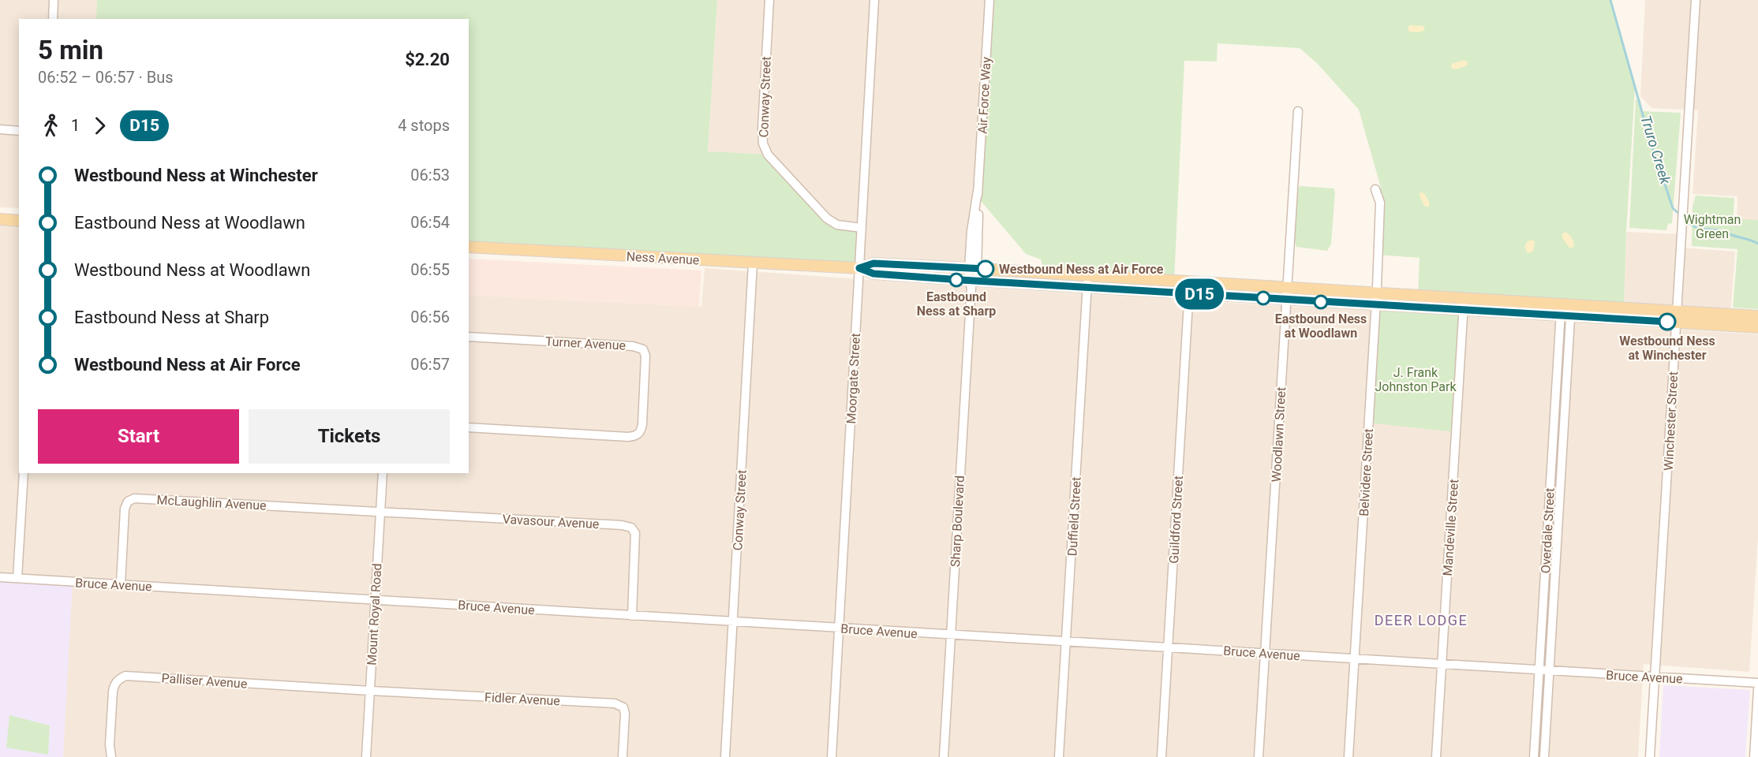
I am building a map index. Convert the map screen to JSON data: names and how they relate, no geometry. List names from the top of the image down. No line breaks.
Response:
{"streets":{"main road":["Ness Avenue"],"street":["Air Force Way","Conway Street","Turner Avenue","Moorgate Street","Winchester Street","Woodlawn Street","Belvidere Street","McLaughlin Avenue","Duffield Street","Guildford Street","Vavasour Avenue","Sharp Boulevard","Mandeville Street","Overdale Street","Bruce Avenue","Mount Royal Road","Palliser Avenue","Fidler Avenue"]},"crossings":[["Air Force Way","Ness Avenue"],["Air Force Way","Sharp Boulevard"],["Conway Street","Ness Avenue"],["Conway Street","Moorgate Street"],["Conway Street","Bruce Avenue"],["Ness Avenue","Moorgate Street"],["Ness Avenue","Winchester Street"],["Ness Avenue","Woodlawn Street"],["Ness Avenue","Belvidere Street"],["Ness Avenue","Duffield Street"],["Ness Avenue","Guildford Street"],["Ness Avenue","Sharp Boulevard"],["Ness Avenue","Mandeville Street"],["Ness Avenue","Overdale Street"],["Moorgate Street","Bruce Avenue"],["Winchester Street","Bruce Avenue"],["Woodlawn Street","Bruce Avenue"],["Belvidere Street","Bruce Avenue"],["McLaughlin Avenue","Vavasour Avenue"],["McLaughlin Avenue","Bruce Avenue"],["McLaughlin Avenue","Mount Royal Road"],["Duffield Street","Bruce Avenue"],["Guildford Street","Bruce Avenue"],["Vavasour Avenue","Bruce Avenue"],["Vavasour Avenue","Mount Royal Road"],["Sharp Boulevard","Bruce Avenue"],["Mandeville Street","Bruce Avenue"],["Overdale Street","Bruce Avenue"],["Bruce Avenue","Mount Royal Road"],["Mount Royal Road","Palliser Avenue"],["Mount Royal Road","Fidler Avenue"],["Palliser Avenue","Fidler Avenue"]],"districts":["DEER LODGE"],"water":["Truro Creek"],"parks":["Wightman Green","J. Frank Johnston Park"],"places":["Westbound Ness at Air Force","Eastbound Ness at Sharp","Eastbound Ness at Woodlawn","Westbound Ness at Winchester"],"lines":["bus line D15"],"page":{"on_map":"D15","heading":["5 min","06:52 – 06:57 · Bus","$2.20"],"legs":["1","D15","4 stops"],"list":[{"name":"Westbound Ness at Winchester","value":"06:53"},{"name":"Eastbound Ness at Woodlawn","value":"06:54"},{"name":"Westbound Ness at Woodlawn","value":"06:55"},{"name":"Eastbound Ness at Sharp","value":"06:56"},{"name":"Westbound Ness at Air Force","value":"06:57"}],"buttons":["Start","Tickets"]}}
